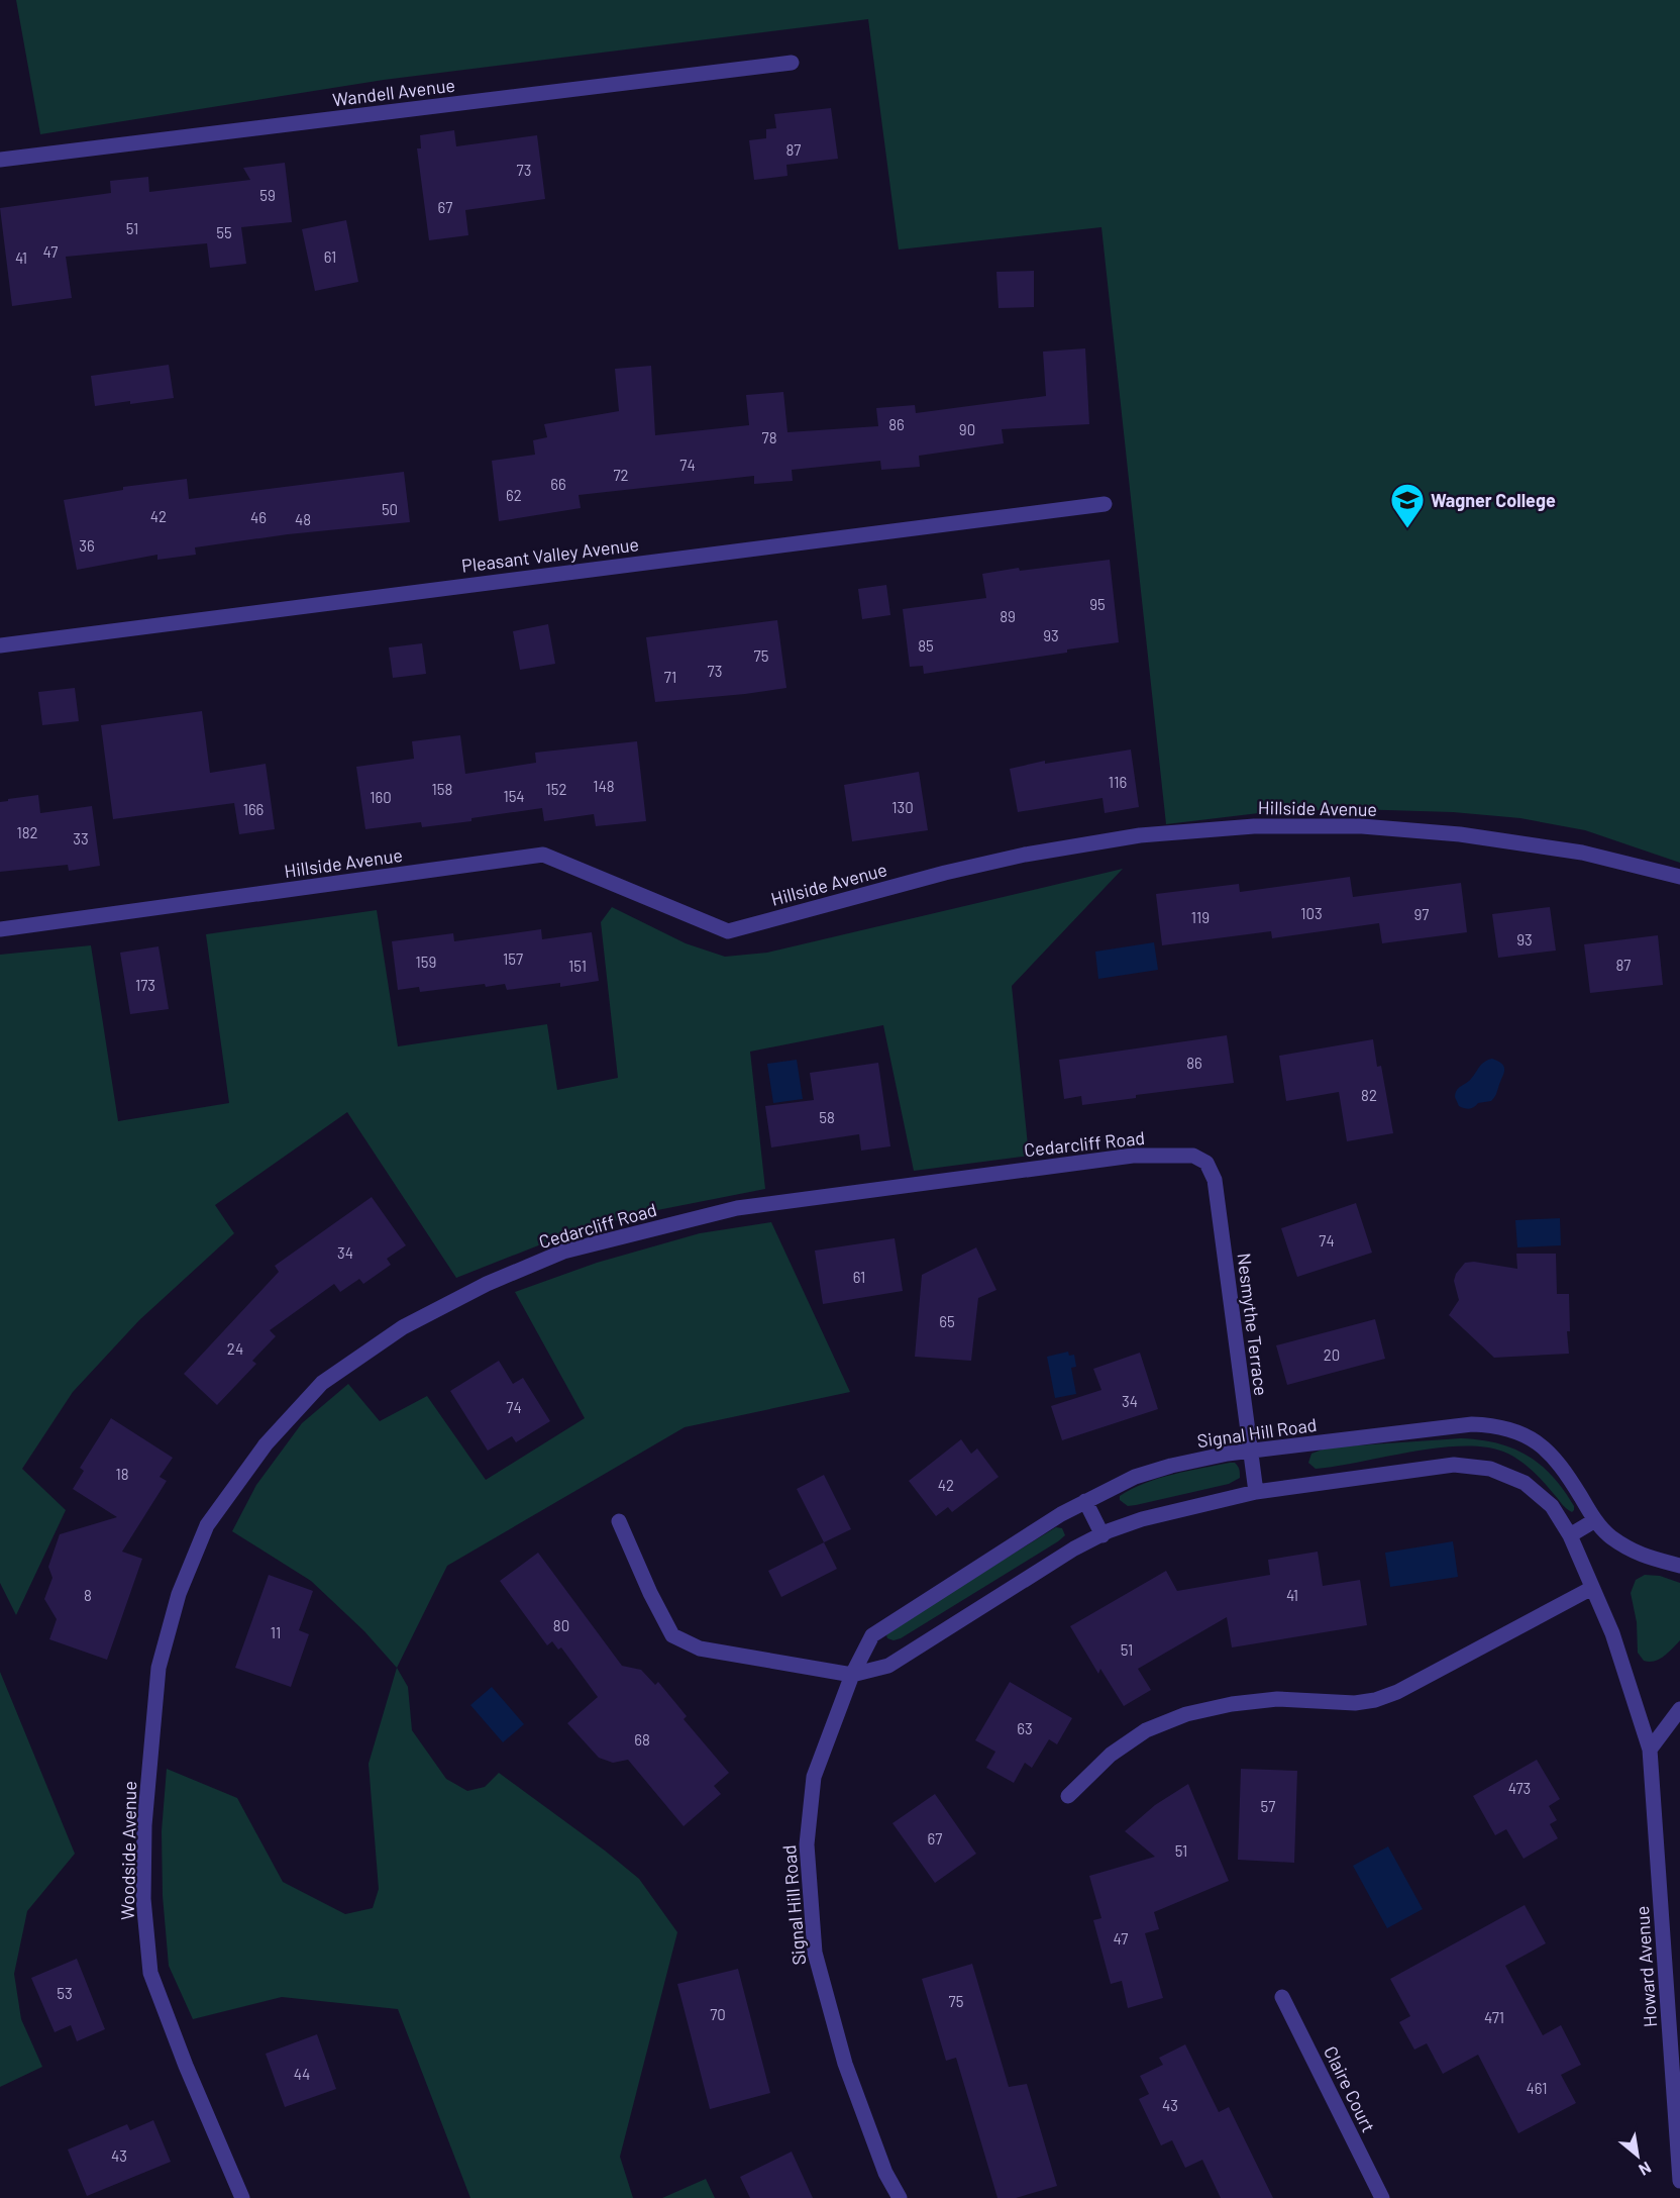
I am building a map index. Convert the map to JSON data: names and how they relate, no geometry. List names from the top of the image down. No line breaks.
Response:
{"streets":{"street":["Wandell Avenue","Pleasant Valley Avenue","Hillside Avenue","Cedarcliff Road","Nesmythe Terrace","Signal Hill Road","Woodside Avenue","Howard Avenue","Claire Court"]},"crossings":[["Cedarcliff Road","Nesmythe Terrace"],["Cedarcliff Road","Woodside Avenue"],["Nesmythe Terrace","Signal Hill Road"]],"places":{"school or university":["Wagner College"]},"house_numbers":["87","73","59","67","51","55","47","61","41","86","90","78","74","72","66","62","50","42","46","48","36","95","89","93","85","75","73","71","116","148","158","152","154","160","130","166","182","33","103","97","119","93","157","159","87","151","173","86","82","58","74","34","61","65","24","20","34","74","18","42","8","41","80","11","51","63","68","473","57","67","51","47","53","75","70","471","44","461","43","43"],"north":"bottom right"}
